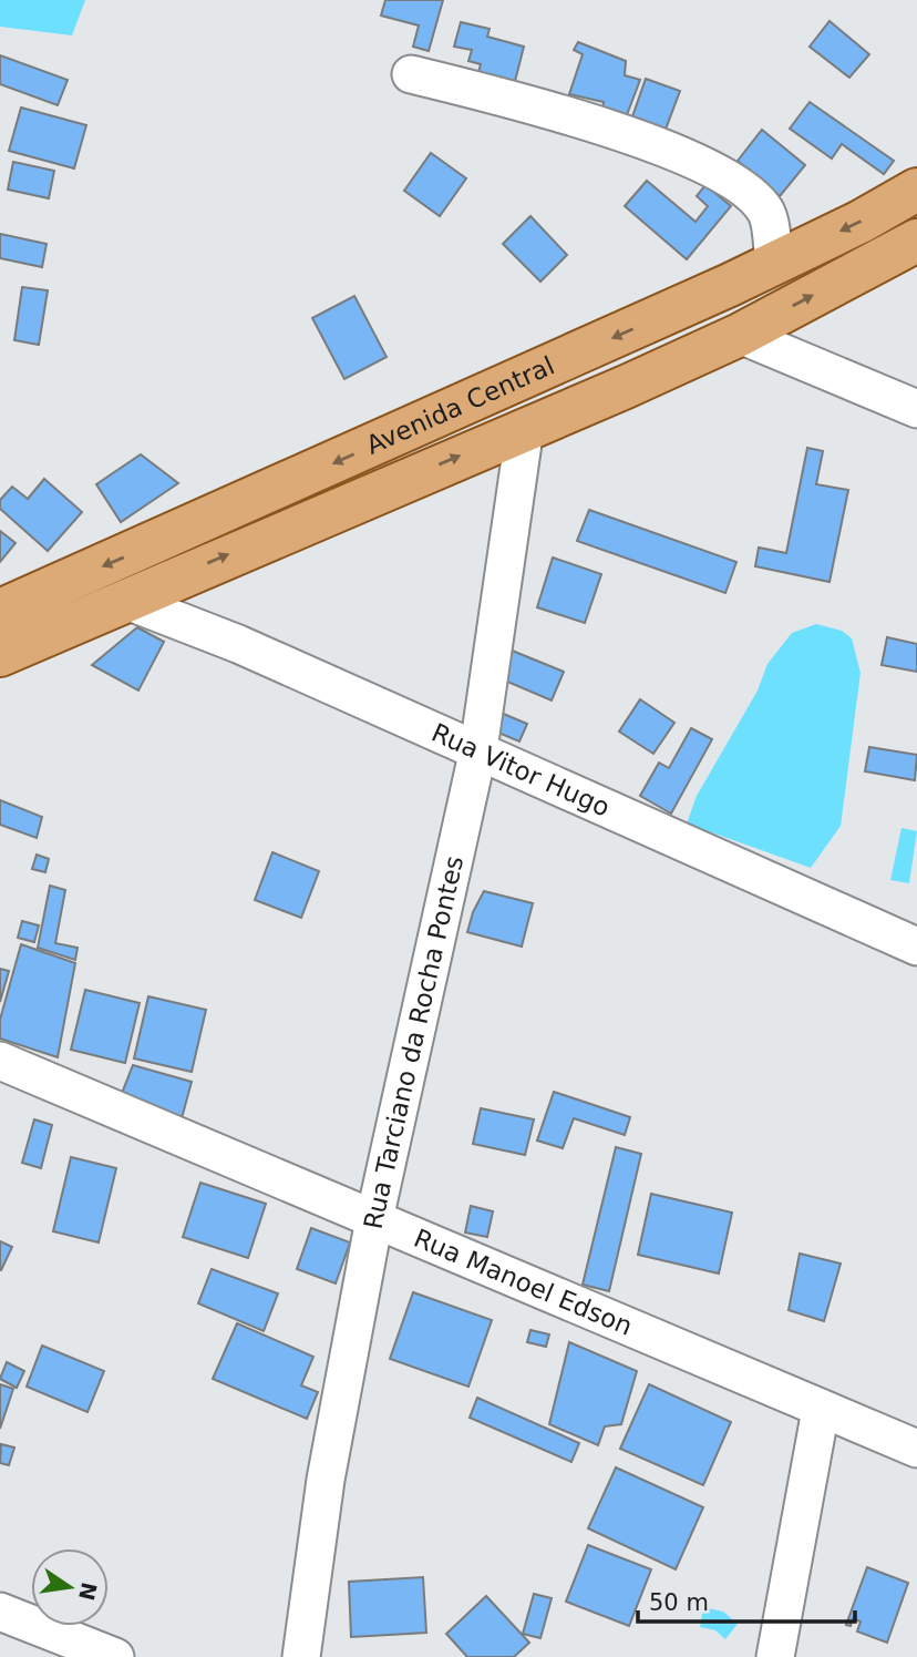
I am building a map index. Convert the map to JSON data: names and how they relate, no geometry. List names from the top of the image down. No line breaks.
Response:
{"streets":{"main road":["Avenida Central"],"street":["Rua Vitor Hugo","Rua Tarciano da Rocha Pontes","Rua Manoel Edson"]},"crossings":[["Avenida Central","Rua Vitor Hugo"],["Avenida Central","Rua Tarciano da Rocha Pontes"],["Rua Vitor Hugo","Rua Tarciano da Rocha Pontes"],["Rua Tarciano da Rocha Pontes","Rua Manoel Edson"]],"scale_bar":"50 m","north":"right"}
